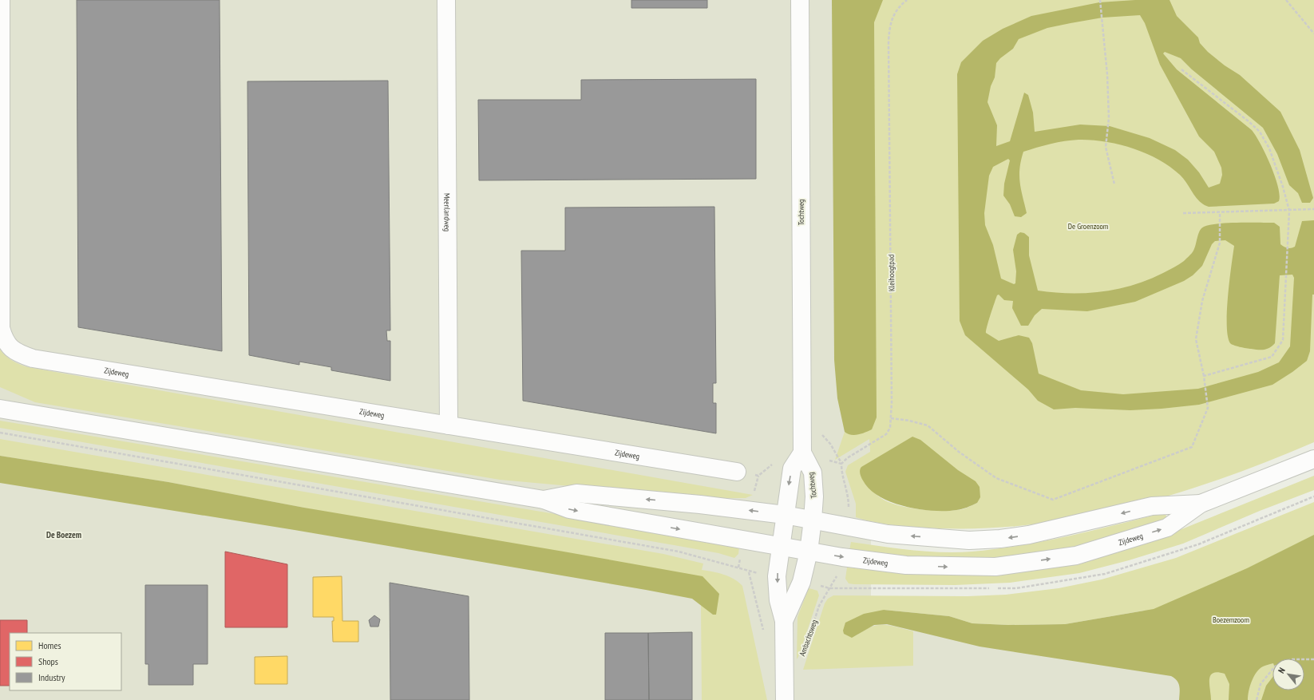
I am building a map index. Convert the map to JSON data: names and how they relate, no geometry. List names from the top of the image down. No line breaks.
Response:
{"streets":{"street":["Meenlandweg","Tochtweg","Zijdeweg"],"path":["Kleihoogtpad","Ambachtsweg"]},"crossings":[["Meenlandweg","Zijdeweg"],["Tochtweg","Zijdeweg"]],"districts":["De Boezem"],"parks":["De Groenzoom","Boezemzoom"],"legend":["Homes","Shops","Industry"],"north":"top left"}
